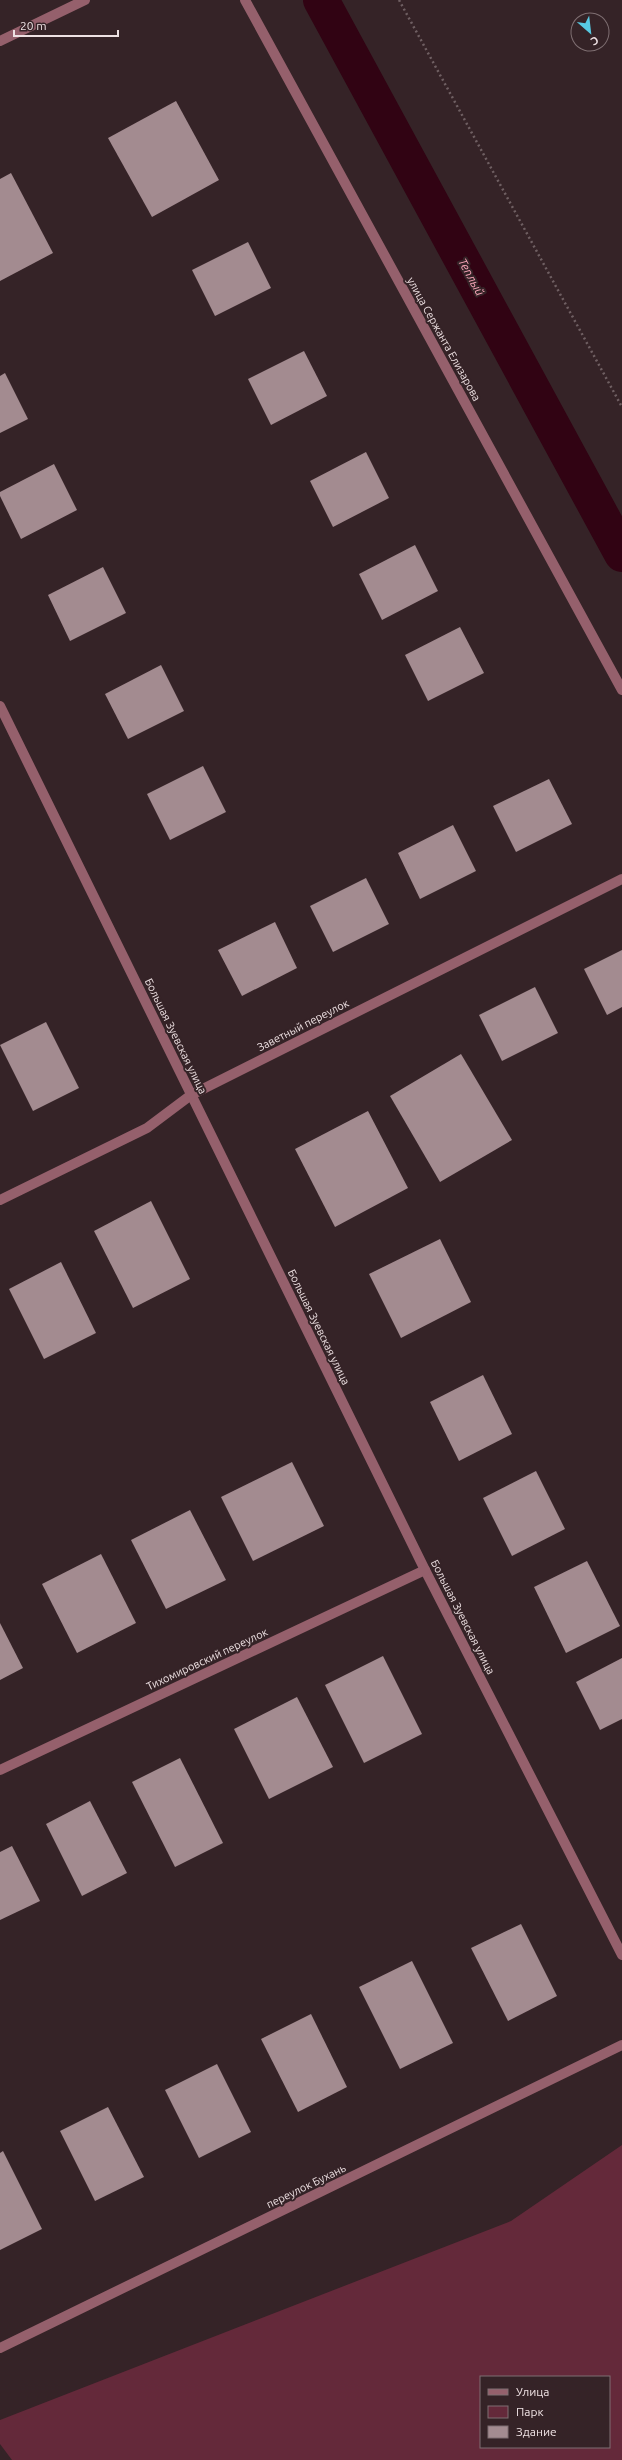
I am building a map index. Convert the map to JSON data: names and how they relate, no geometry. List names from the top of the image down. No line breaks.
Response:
{"streets":{"street":["улица Сержанта Елизарова","Заветный переулок","Большая Зуевская улица","Тихомировский переулок","переулок Бухань"]},"crossings":[["Заветный переулок","Большая Зуевская улица"],["Большая Зуевская улица","Тихомировский переулок"]],"water":["Теплый"],"legend":["Улица","Парк","Здание"],"scale_bar":"20 m","north":"bottom right"}
